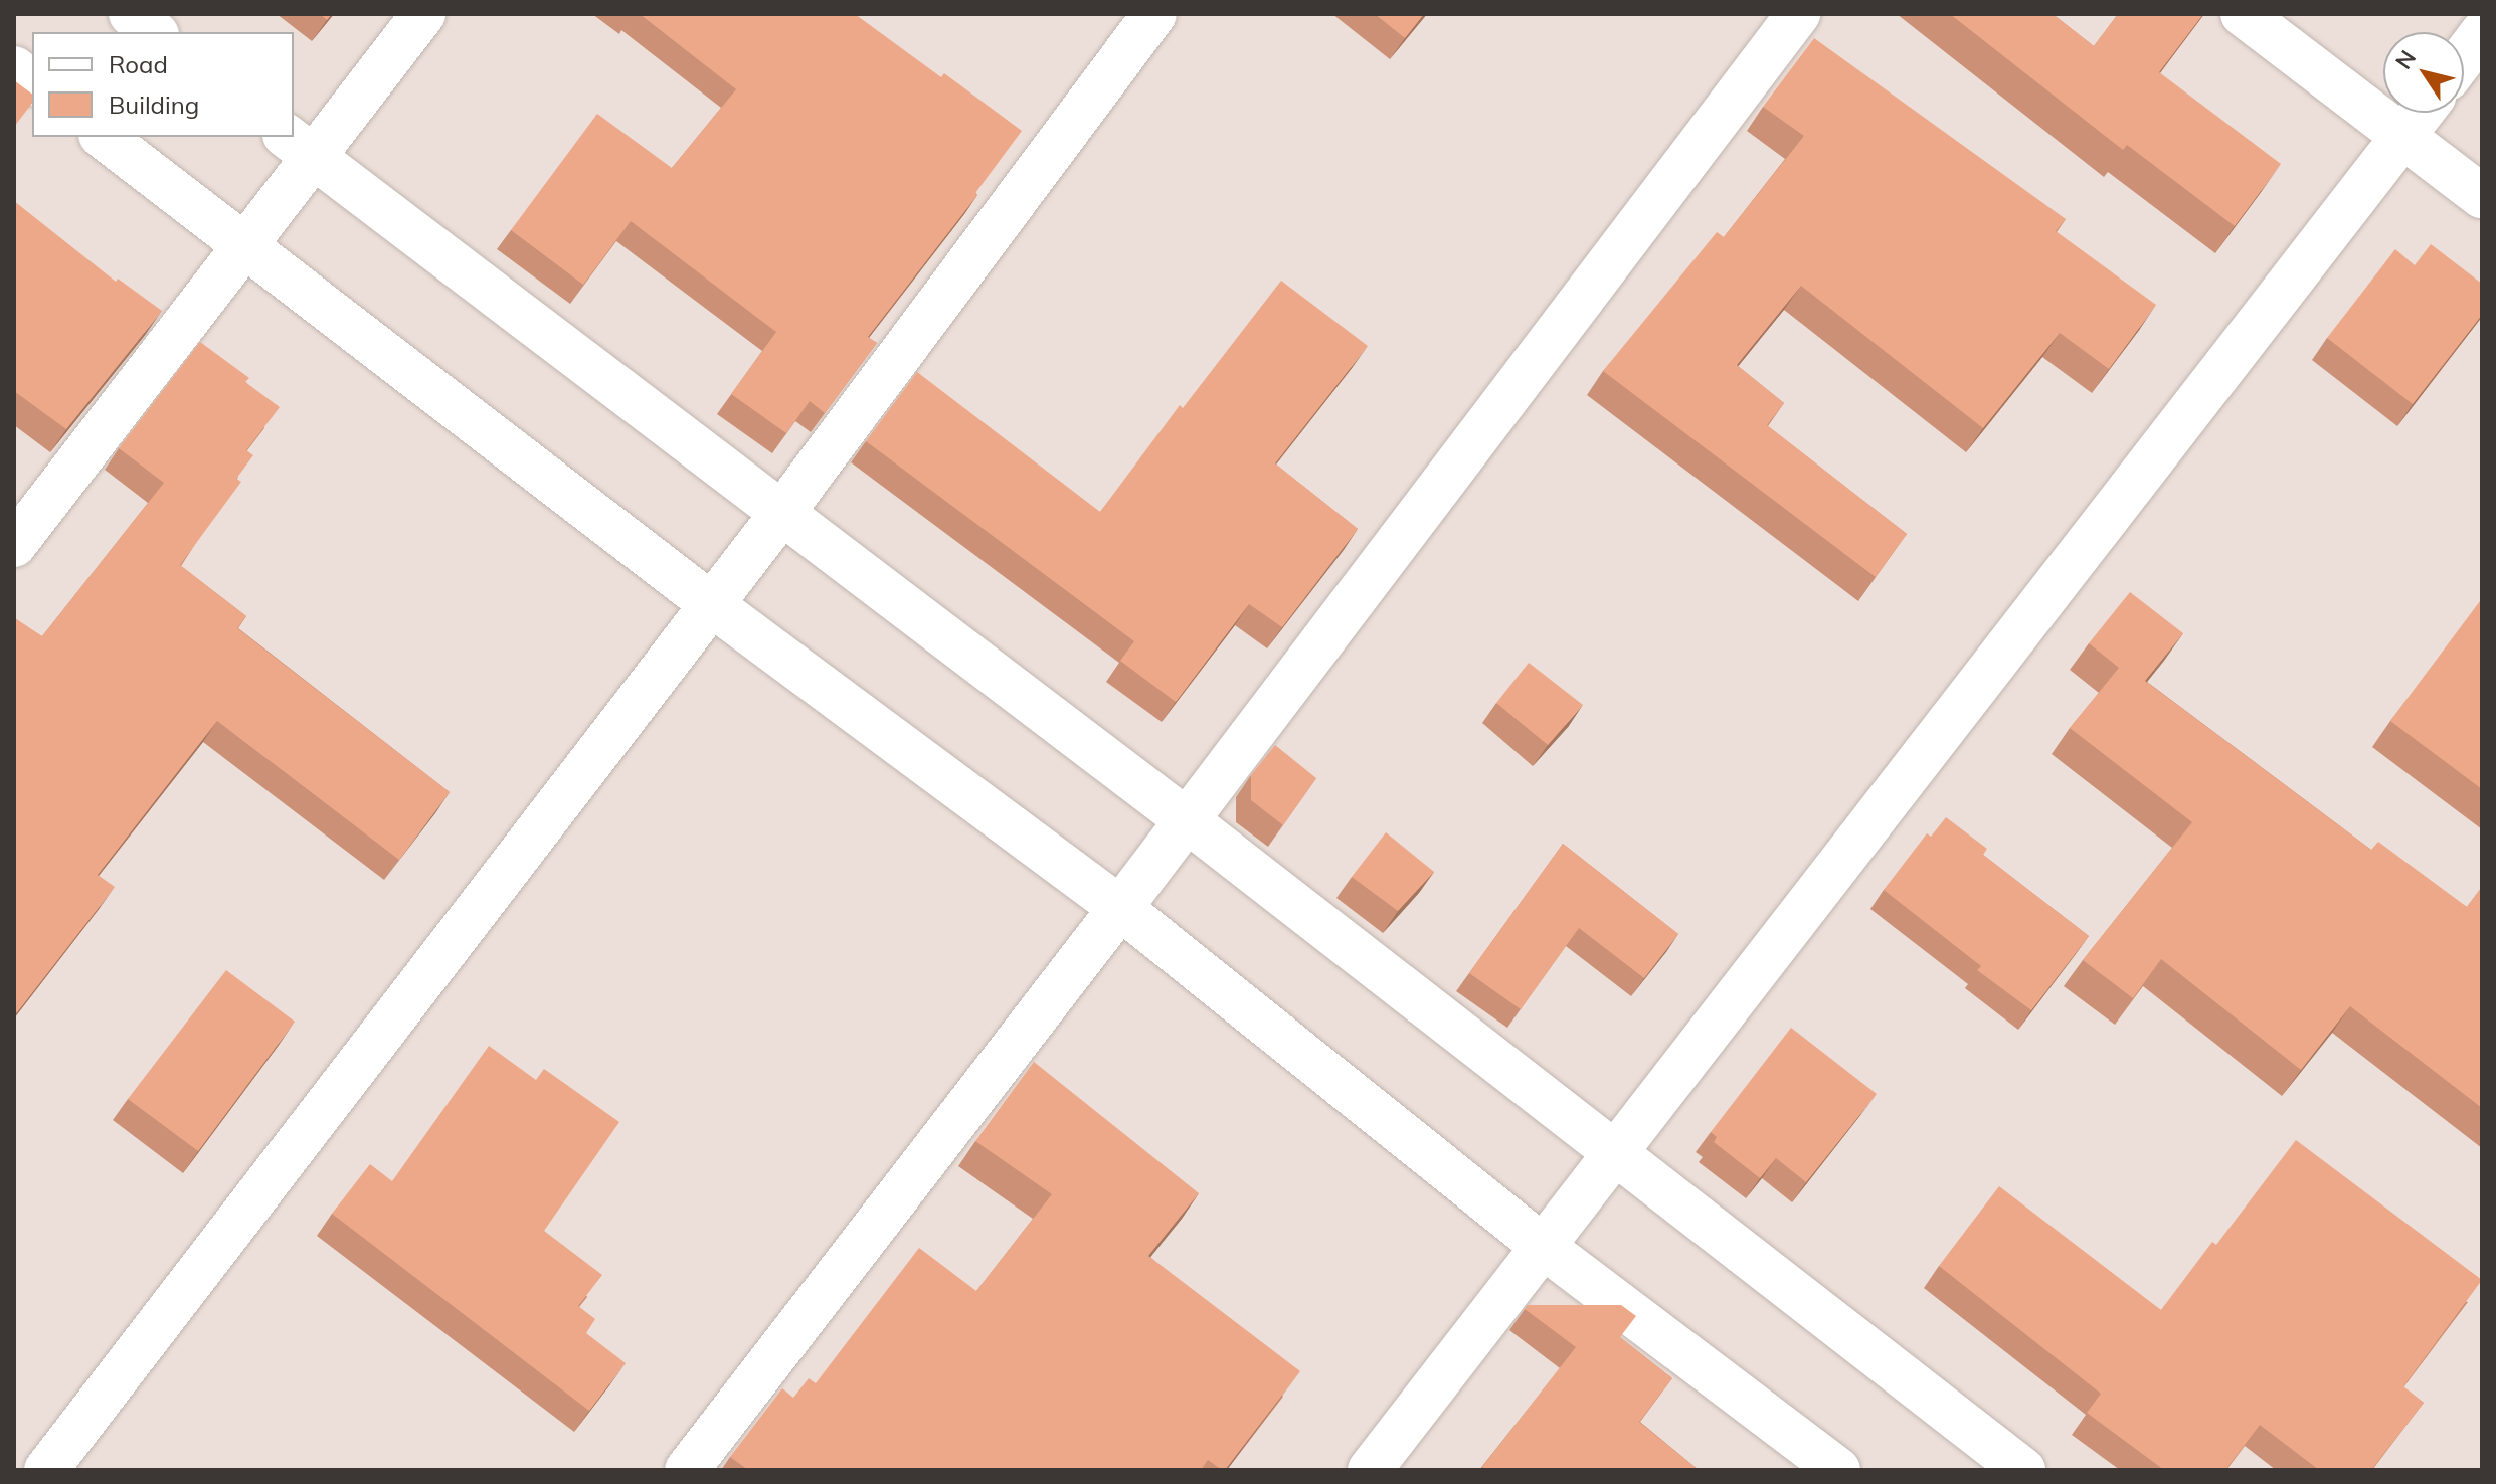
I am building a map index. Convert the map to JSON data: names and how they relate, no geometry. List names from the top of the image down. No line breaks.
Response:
{"legend":["Road","Building"],"north":"top left"}
